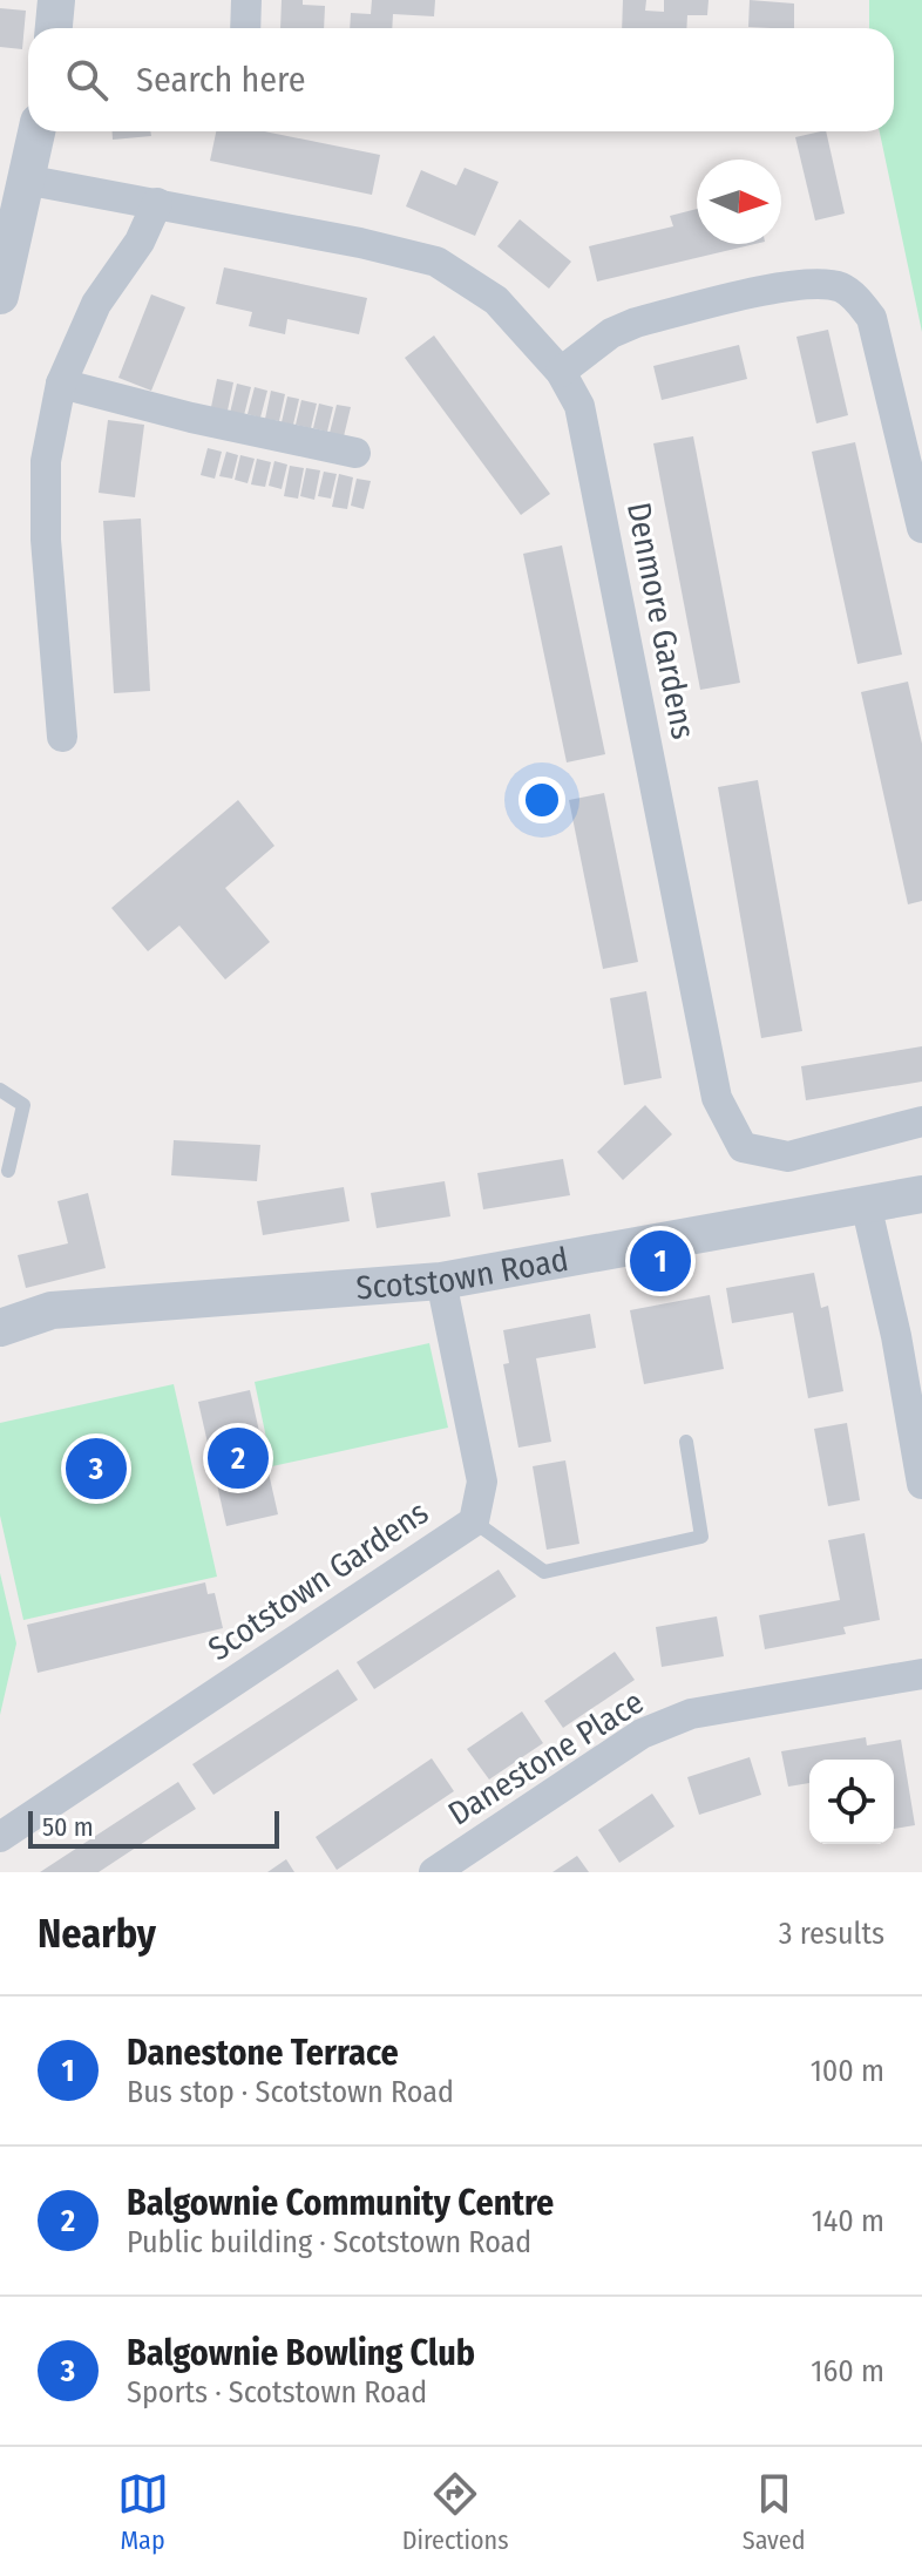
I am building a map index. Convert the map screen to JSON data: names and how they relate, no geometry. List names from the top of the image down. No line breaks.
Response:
{"streets":{"street":["Denmore Gardens","Scotstown Road","Scotstown Gardens","Danestone Place"]},"crossings":[["Scotstown Road","Scotstown Gardens"]],"scale_bar":"50 m","north":"right","page":{"search":"Search here","pins":["1","2","3"],"scale":"50 m","heading":["Nearby","3 results"],"list":[{"mark":"1","name":"Danestone Terrace","note":"Bus stop · Scotstown Road","value":"100 m"},{"mark":"2","name":"Balgownie Community Centre","note":"Public building · Scotstown Road","value":"140 m"},{"mark":"3","name":"Balgownie Bowling Club","note":"Sports · Scotstown Road","value":"160 m"}],"nav":["Map","Directions","Saved"]}}
